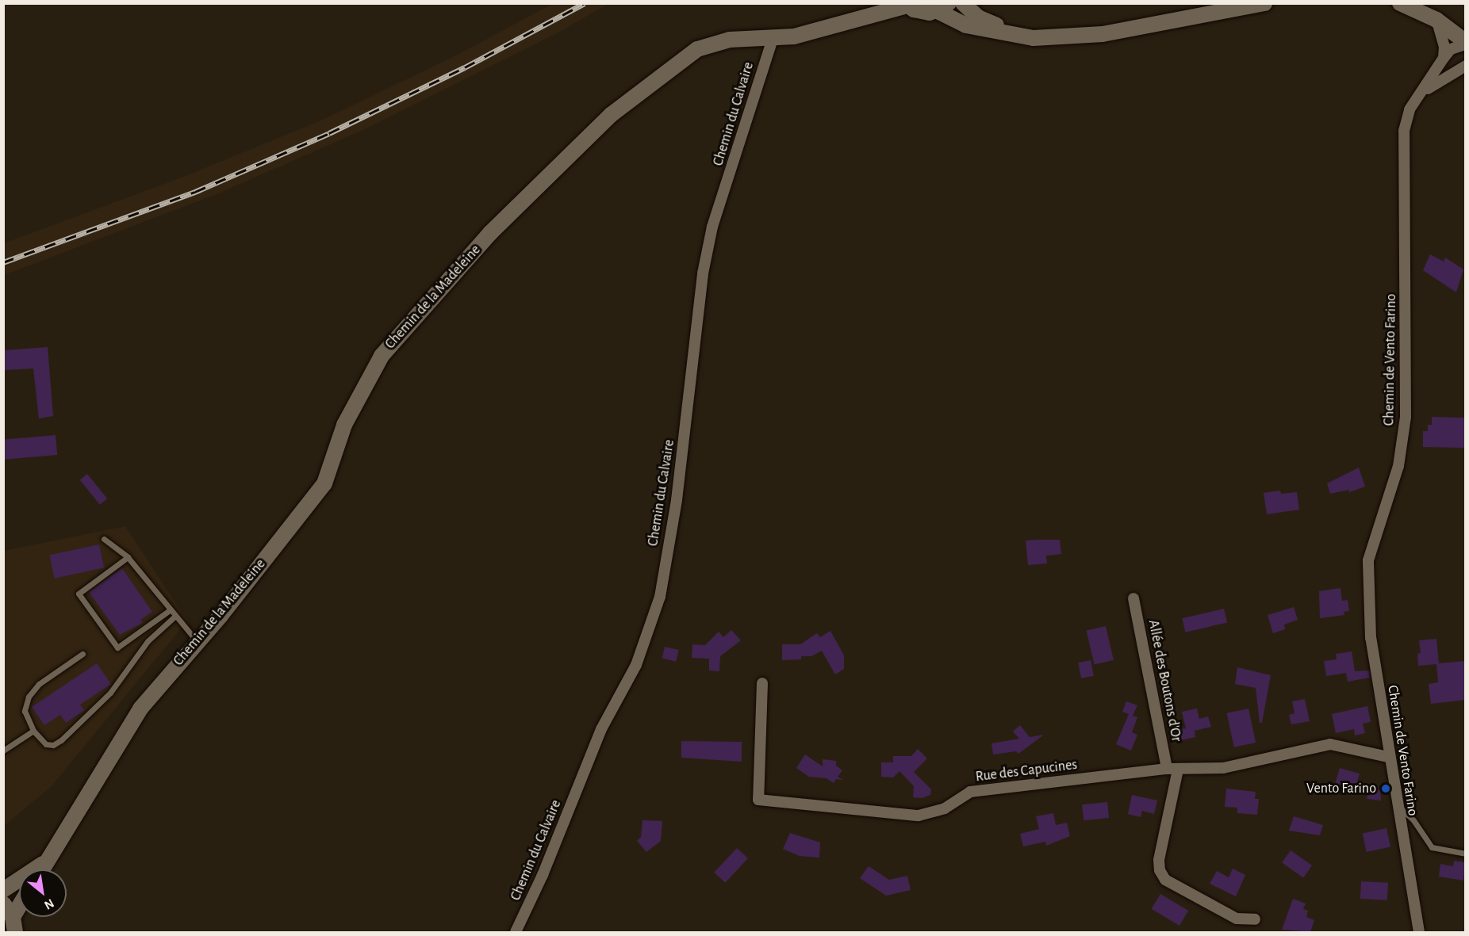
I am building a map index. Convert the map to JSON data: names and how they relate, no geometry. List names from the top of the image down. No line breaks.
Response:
{"streets":{"street":["Chemin du Calvaire","Chemin de la Madeleine","Chemin de Vento Farino","Allée des Boutons d'Or","Rue des Capucines"]},"crossings":[["Chemin du Calvaire","Chemin de la Madeleine"],["Chemin de Vento Farino","Rue des Capucines"],["Allée des Boutons d'Or","Rue des Capucines"]],"places":["Vento Farino"],"north":"bottom right"}
